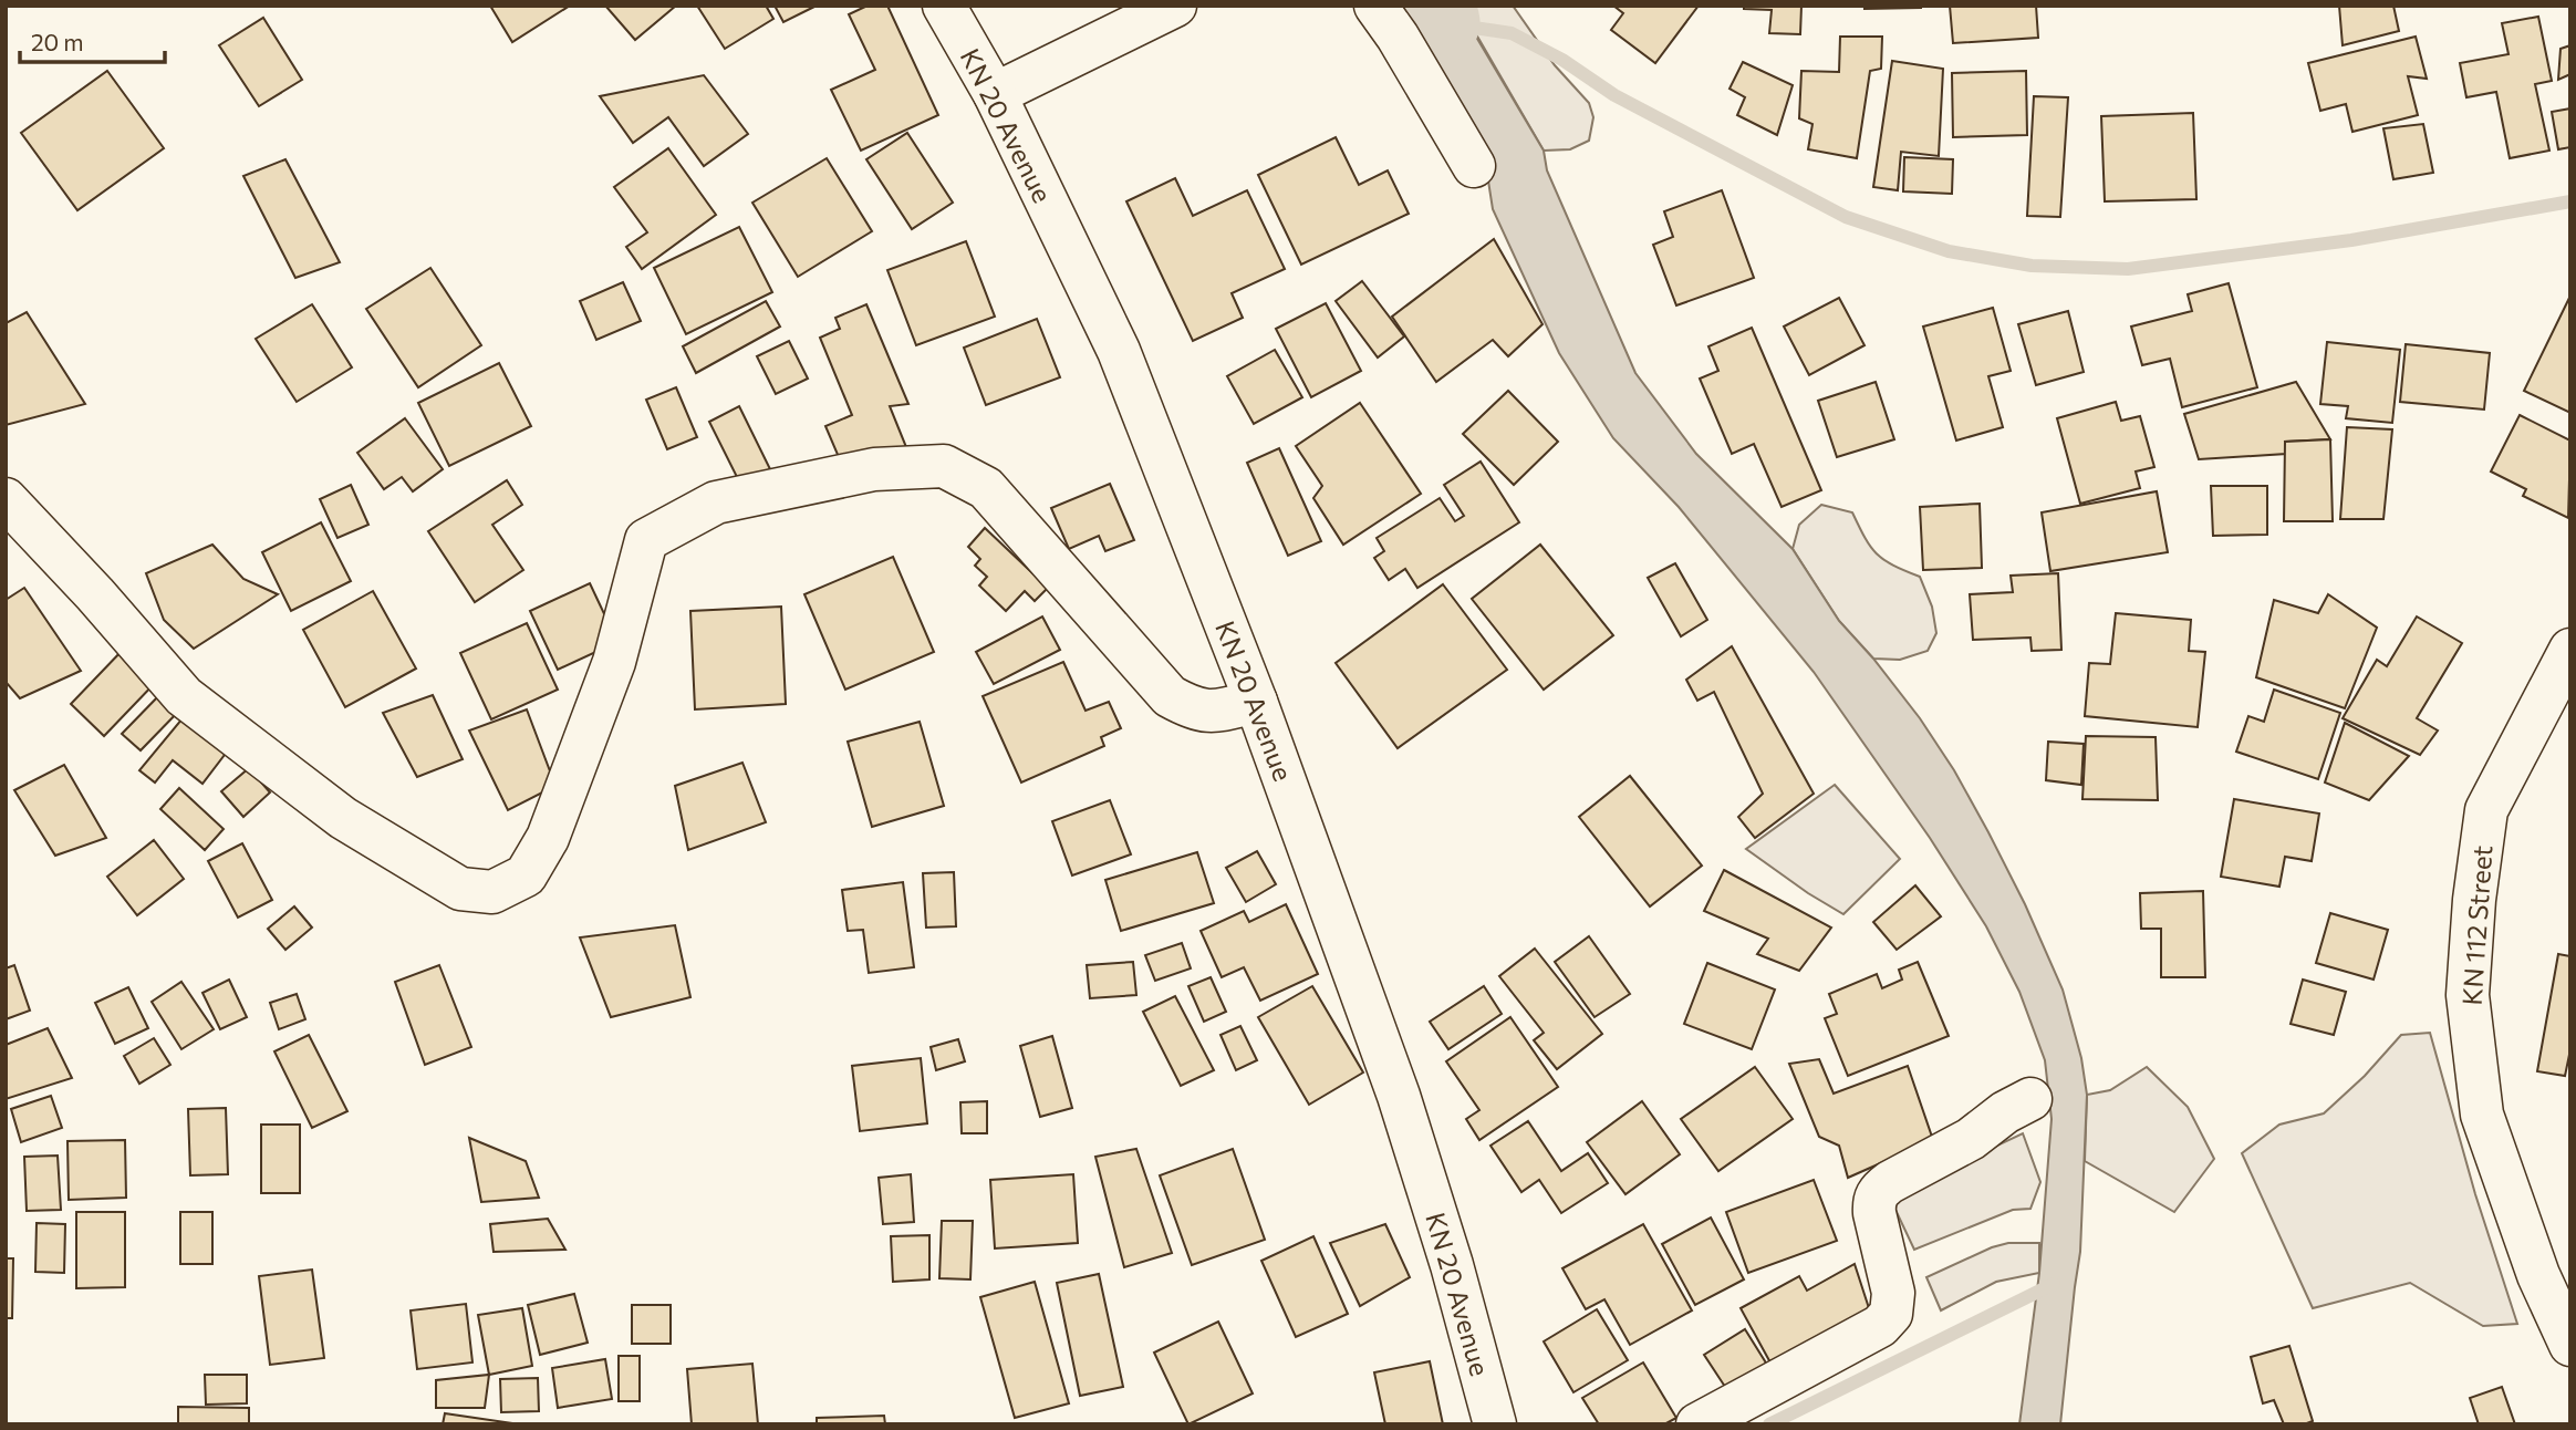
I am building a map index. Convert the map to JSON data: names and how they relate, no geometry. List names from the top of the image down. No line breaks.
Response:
{"streets":{"street":["KN 20 Avenue","KN 112 Street"]},"scale_bar":"20 m"}
